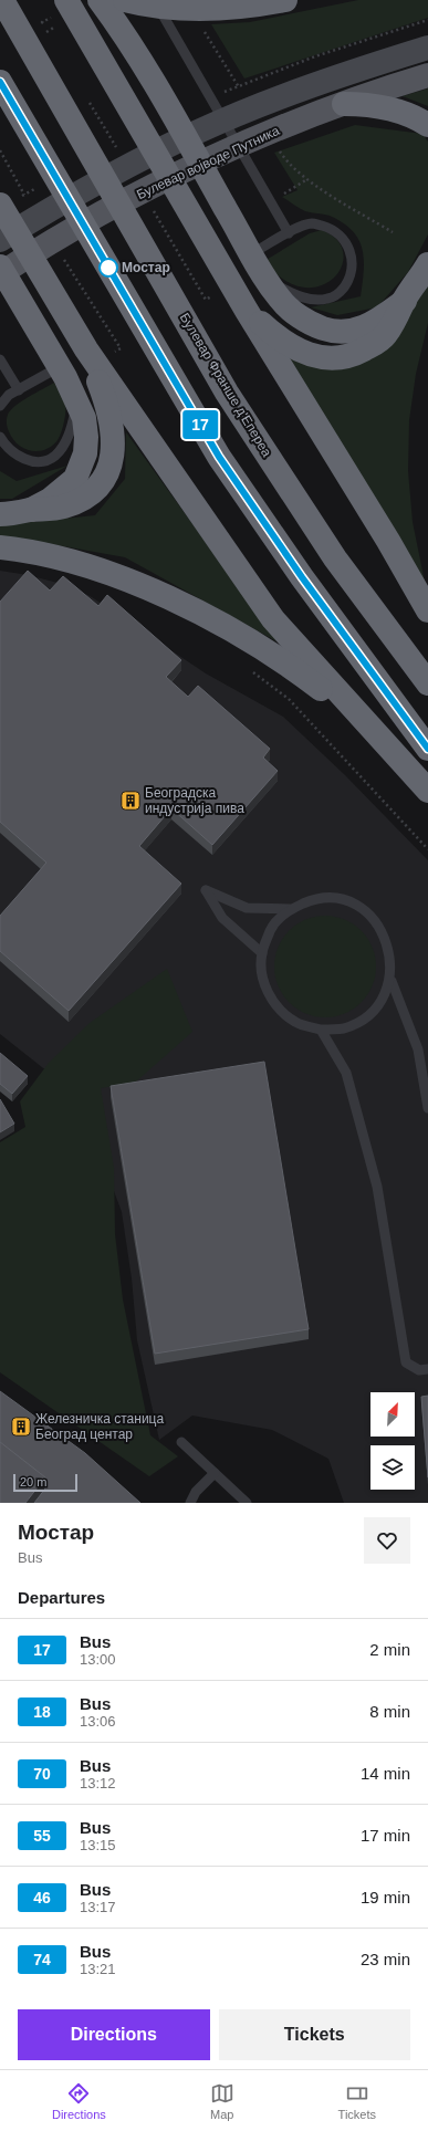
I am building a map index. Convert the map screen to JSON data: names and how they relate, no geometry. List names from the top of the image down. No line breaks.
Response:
{"streets":{"highway":["Булевар Франше д'Епереа"],"main road":["Булевар војводе Путника"]},"places":{"other":["Мостар"],"building":["Београдска индустрија пива","Железничка станица Београд центар"]},"lines":["bus line 17"],"scale_bar":"20 m","north":"top right","page":{"on_map":"17","scale":"20 m","heading":[["Мостар","Bus"],"Departures"],"list":[{"mark":"17","name":"Bus","note":"13:00","value":"2 min"},{"mark":"18","name":"Bus","note":"13:06","value":"8 min"},{"mark":"70","name":"Bus","note":"13:12","value":"14 min"},{"mark":"55","name":"Bus","note":"13:15","value":"17 min"},{"mark":"46","name":"Bus","note":"13:17","value":"19 min"},{"mark":"74","name":"Bus","note":"13:21","value":"23 min"}],"buttons":["Directions","Tickets"],"tabs":["Directions","Map","Tickets"]}}
